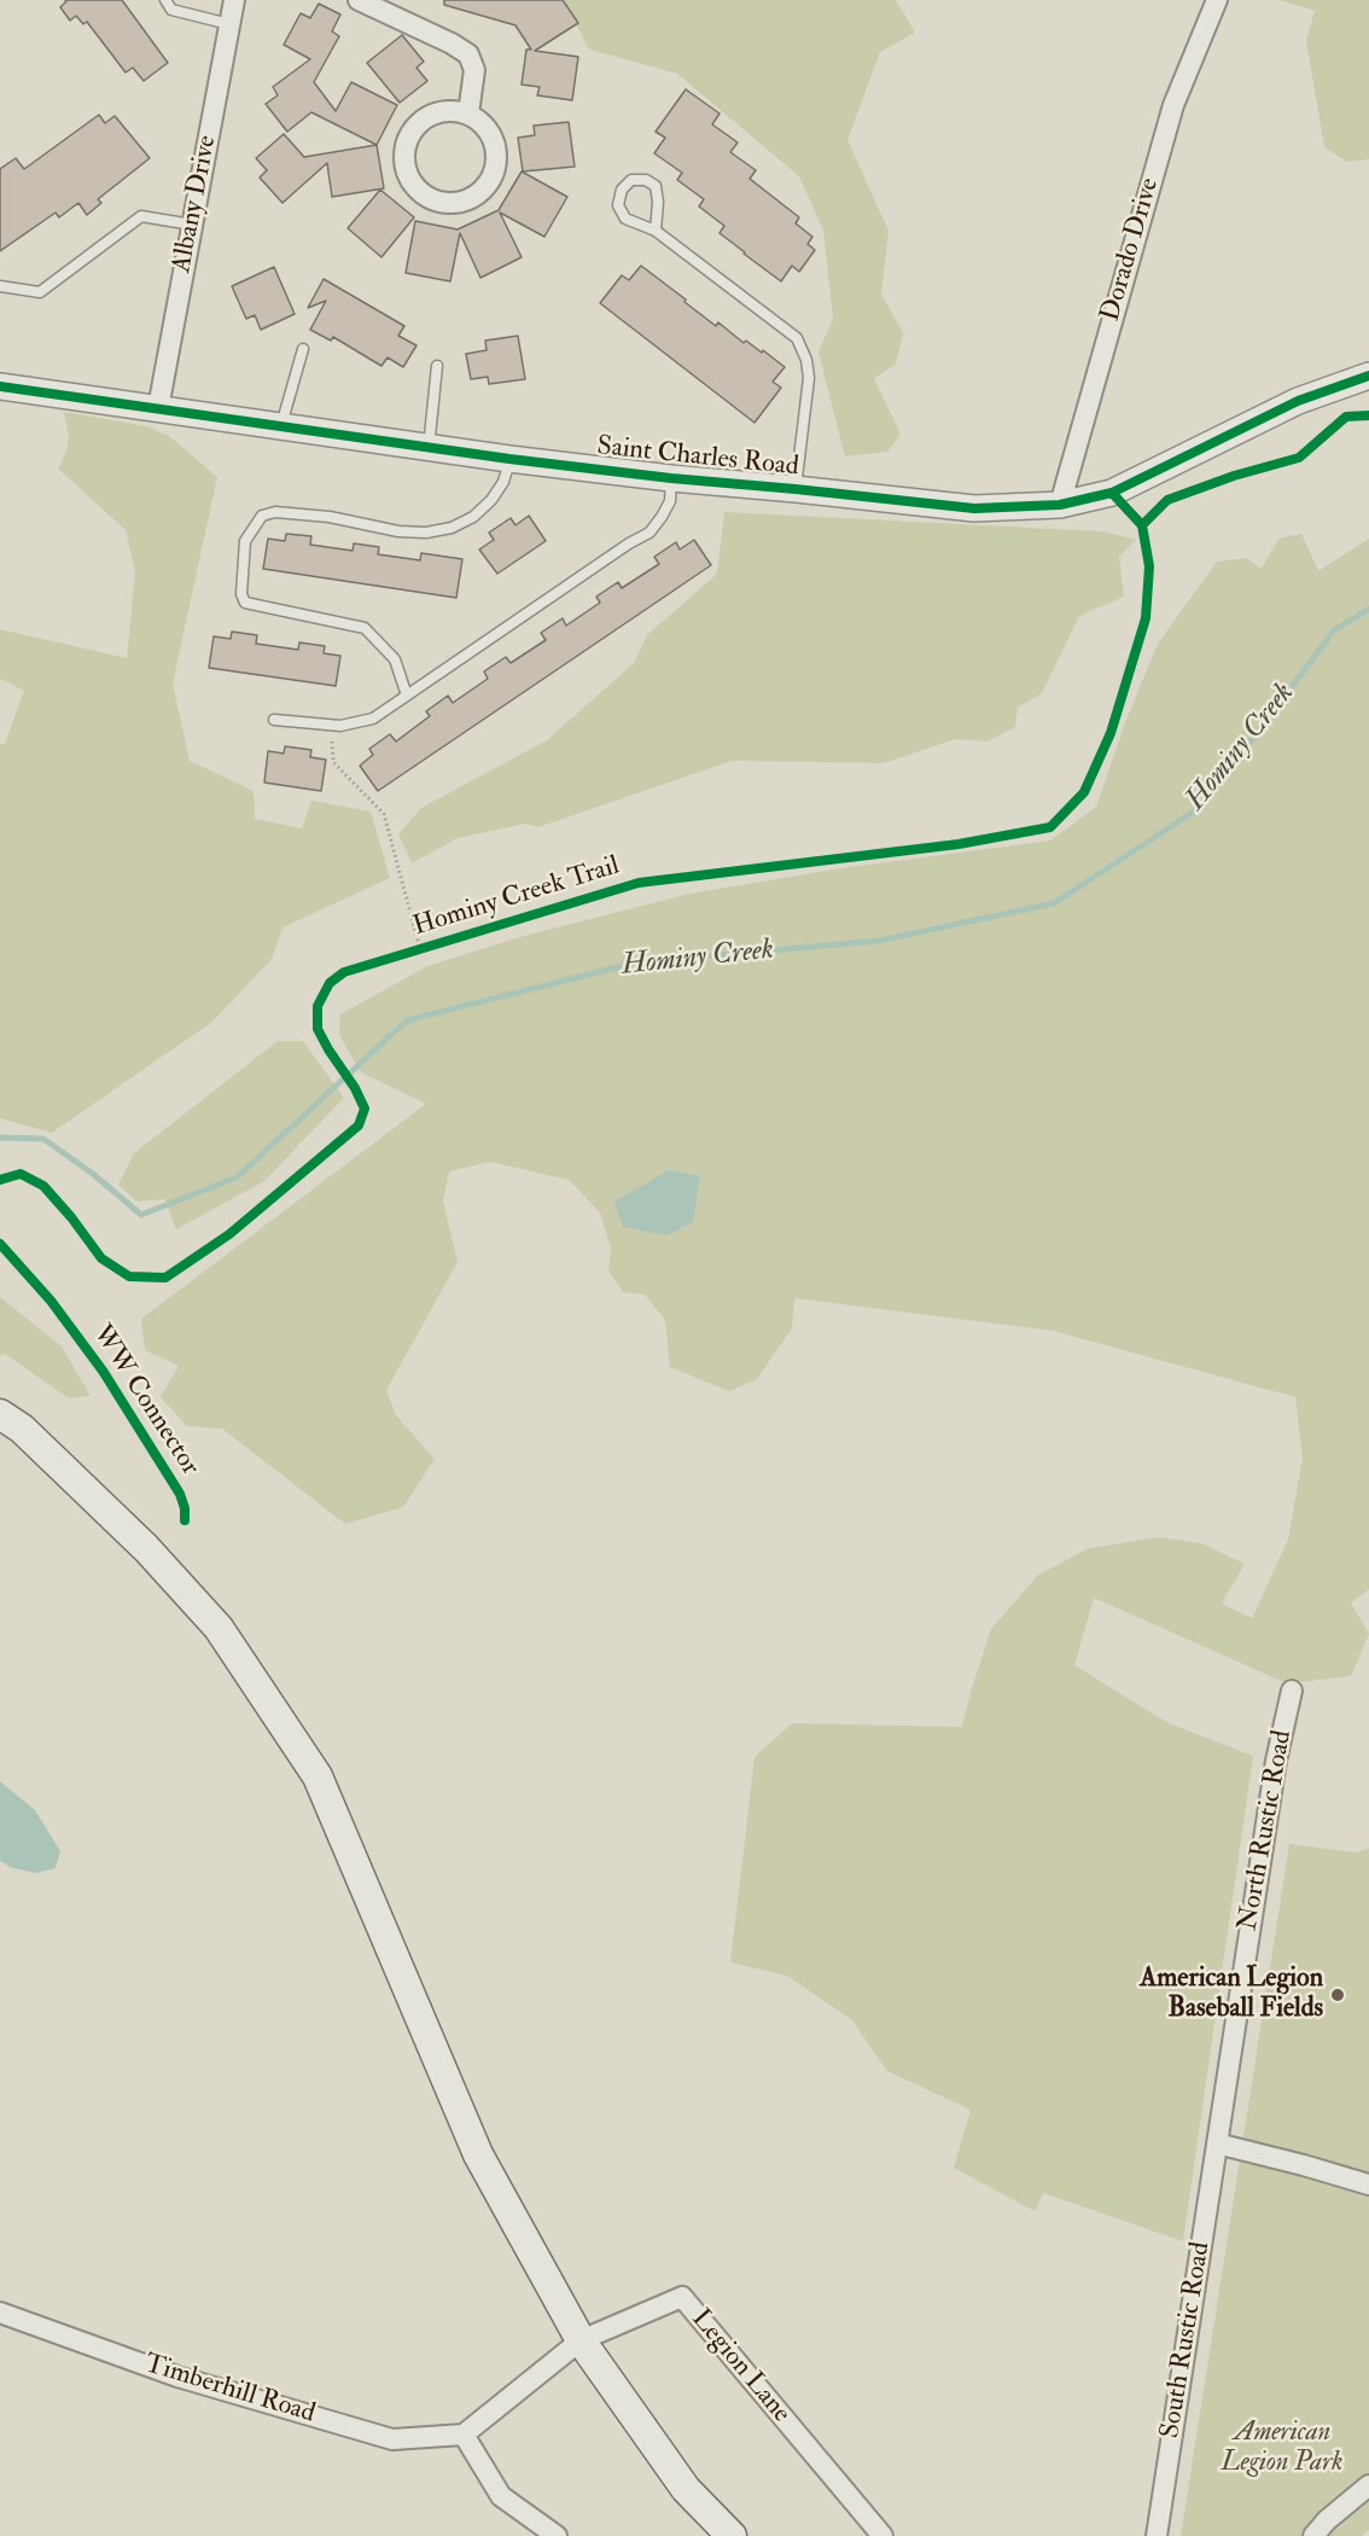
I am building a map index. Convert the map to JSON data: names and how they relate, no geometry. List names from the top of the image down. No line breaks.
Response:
{"streets":{"street":["Albany Drive","Dorado Drive","Saint Charles Road","North Rustic Road","South Rustic Road","Legion Lane","Timberhill Road"],"cycle path":["Hominy Creek Trail","WW Connector"]},"crossings":[["Albany Drive","Saint Charles Road"],["Dorado Drive","Saint Charles Road"],["North Rustic Road","South Rustic Road"],["Legion Lane","Timberhill Road"]],"water":["Hominy Creek"],"parks":["American Legion Park"],"places":["American Legion Baseball Fields"]}
